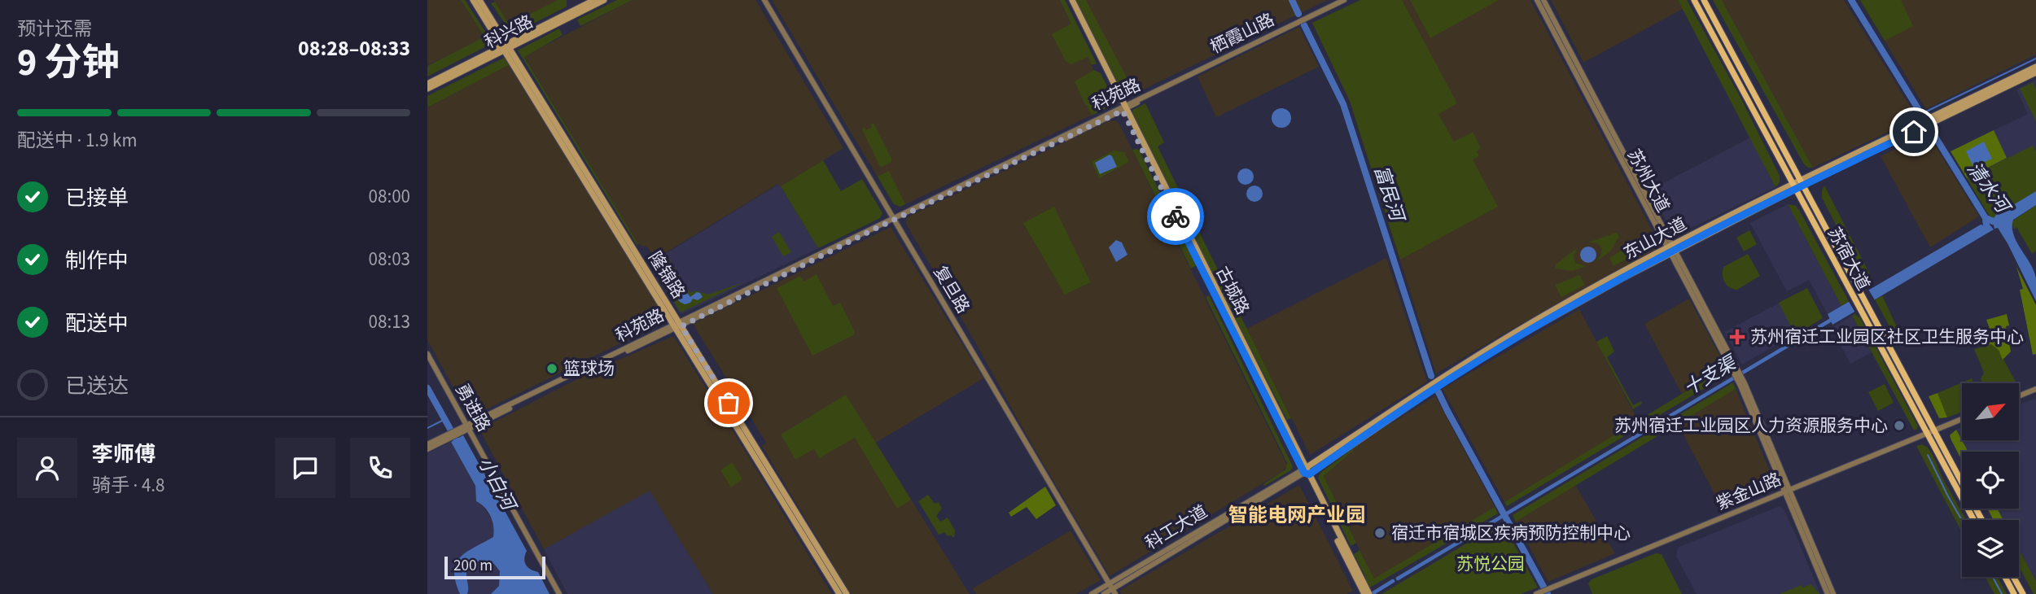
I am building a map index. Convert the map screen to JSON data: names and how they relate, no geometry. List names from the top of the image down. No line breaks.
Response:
{"streets":{"main road":["科兴路","东山大道","苏宿大道","隆锦路","古城路"],"street":["栖霞山路","科苑路","苏州大道","复旦路","勇进路","紫金山路","科工大道"]},"crossings":[["科兴路","隆锦路"],["栖霞山路","科苑路"],["科苑路","隆锦路"],["科苑路","复旦路"],["科苑路","古城路"],["科苑路","勇进路"],["苏州大道","东山大道"],["苏州大道","紫金山路"],["东山大道","苏宿大道"],["东山大道","古城路"],["东山大道","科工大道"],["苏宿大道","紫金山路"],["复旦路","科工大道"],["古城路","科工大道"]],"districts":["智能电网产业园"],"water":["清水河","富民河","十支渠","小白河"],"parks":["苏悦公园"],"places":{"health":["苏州宿迁工业园区社区卫生服务中心"],"other":["篮球场","苏州宿迁工业园区人力资源服务中心","宿迁市宿城区疾病预防控制中心"]},"scale_bar":"200 m","north":"top right","page":{"heading":["9 分钟","预计还需","08:28–08:33"],"panel":["李师傅","骑手 · 4.8"],"bar":"配送中 · 1.9 km","list":[["已接单","08:00"],["制作中","08:03"],["配送中","08:13"],"已送达"],"scale":"200 m"}}
